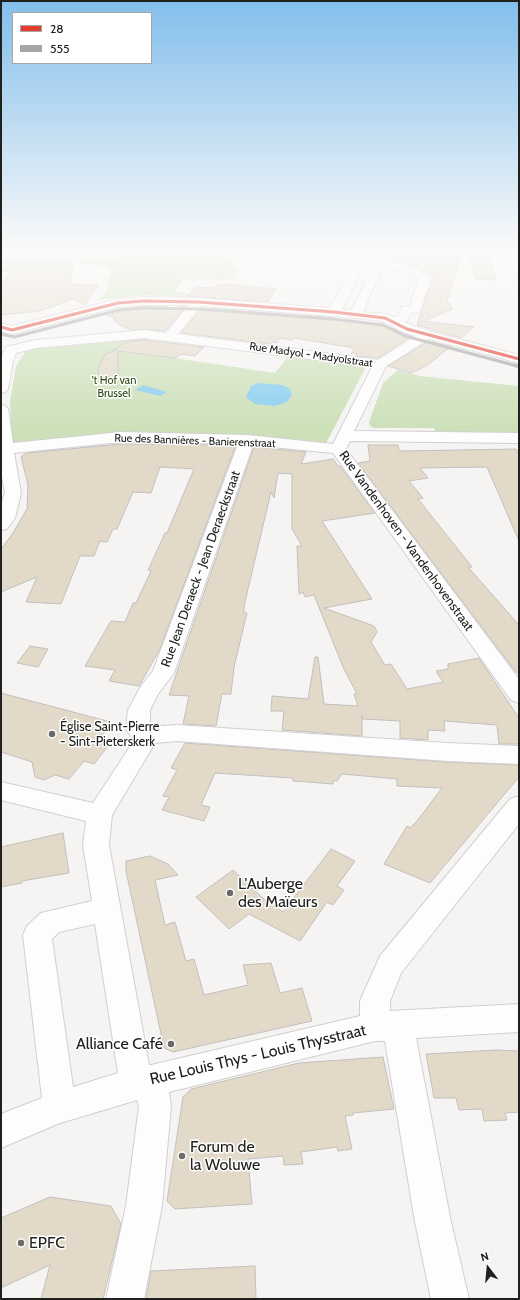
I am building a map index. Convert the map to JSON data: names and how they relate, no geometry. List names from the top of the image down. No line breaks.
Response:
{"streets":{"street":["Rue Madyol - Madyolstraat","Rue des Bannières - Banierenstraat","Rue Vandenhoven - Vandenhovenstraat","Rue Jean Deraeck - Jean Deraeckstraat","Rue Louis Thys - Louis Thysstraat"]},"crossings":[["Rue Madyol - Madyolstraat","Rue Vandenhoven - Vandenhovenstraat"],["Rue des Bannières - Banierenstraat","Rue Vandenhoven - Vandenhovenstraat"],["Rue des Bannières - Banierenstraat","Rue Jean Deraeck - Jean Deraeckstraat"]],"parks":["'t Hof van Brussel"],"places":["Église Saint-Pierre - Sint-Pieterskerk","L'Auberge des Maïeurs","Alliance Café","Forum de la Woluwe","EPFC"],"lines":["transit line 28","transit line 555"],"legend":["28","555"],"north":"top"}
